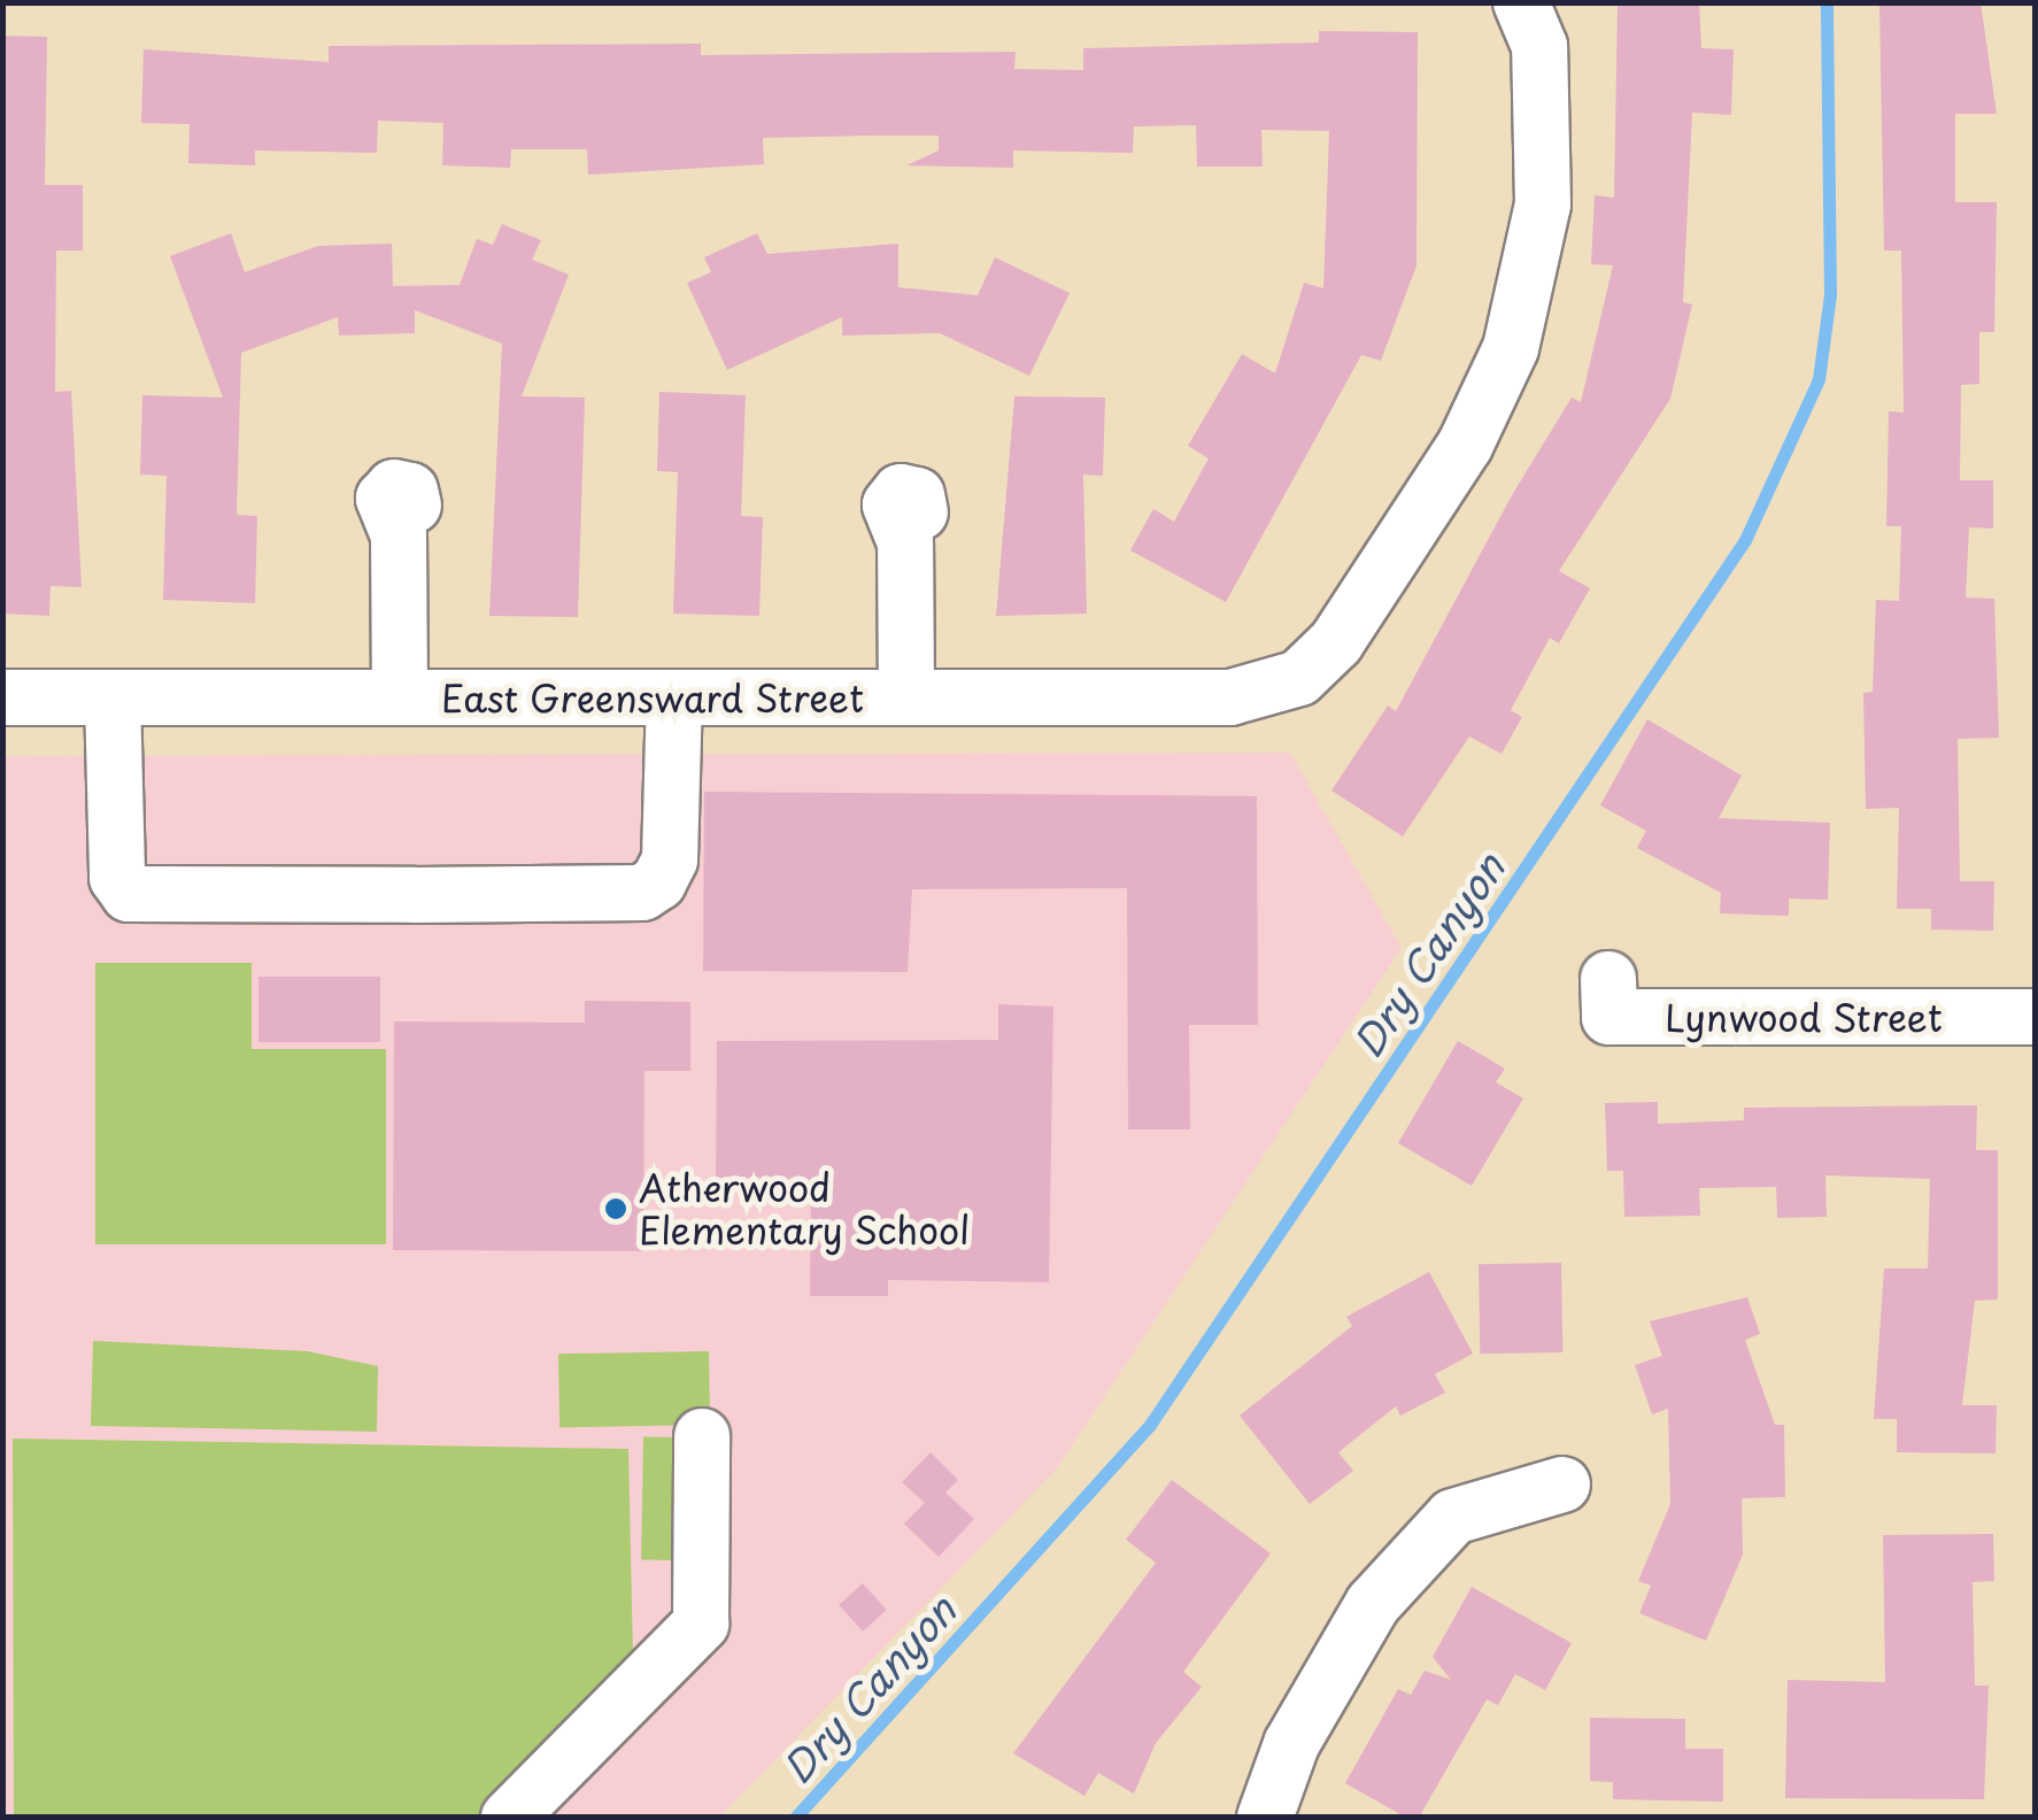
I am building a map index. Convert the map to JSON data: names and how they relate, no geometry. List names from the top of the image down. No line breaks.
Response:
{"streets":{"street":["East Greensward Street","Lynwood Street"]},"water":["Dry Canyon"],"places":["Atherwood Elementary School"]}
